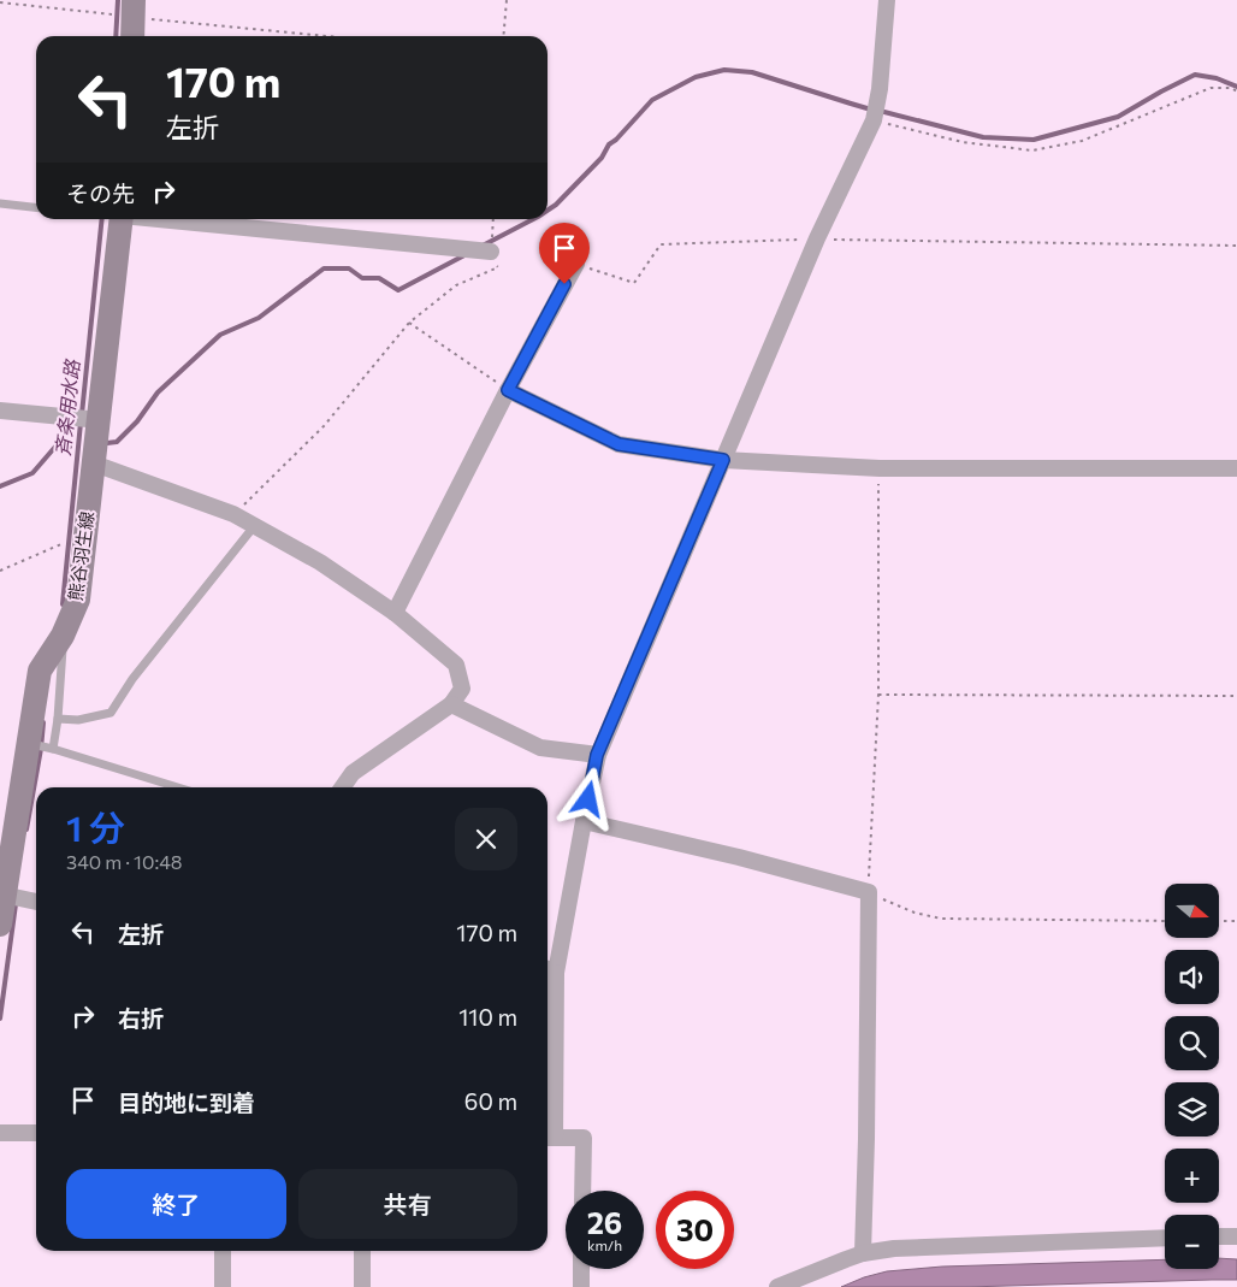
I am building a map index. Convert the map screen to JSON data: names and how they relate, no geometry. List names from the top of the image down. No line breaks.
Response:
{"streets":{"main road":["熊谷羽生線"]},"water":["斉条用水路"],"north":"right","page":{"turn":["170 m","左折"],"then":"その先","heading":["1 分","340 m · 10:48"],"map_buttons":["+","−"],"list":[{"name":"左折","value":"170 m"},{"name":"右折","value":"110 m"},{"name":"目的地に到着","value":"60 m"}],"buttons":["終了","共有"],"speed":"26 km/h","limit":"30"}}
